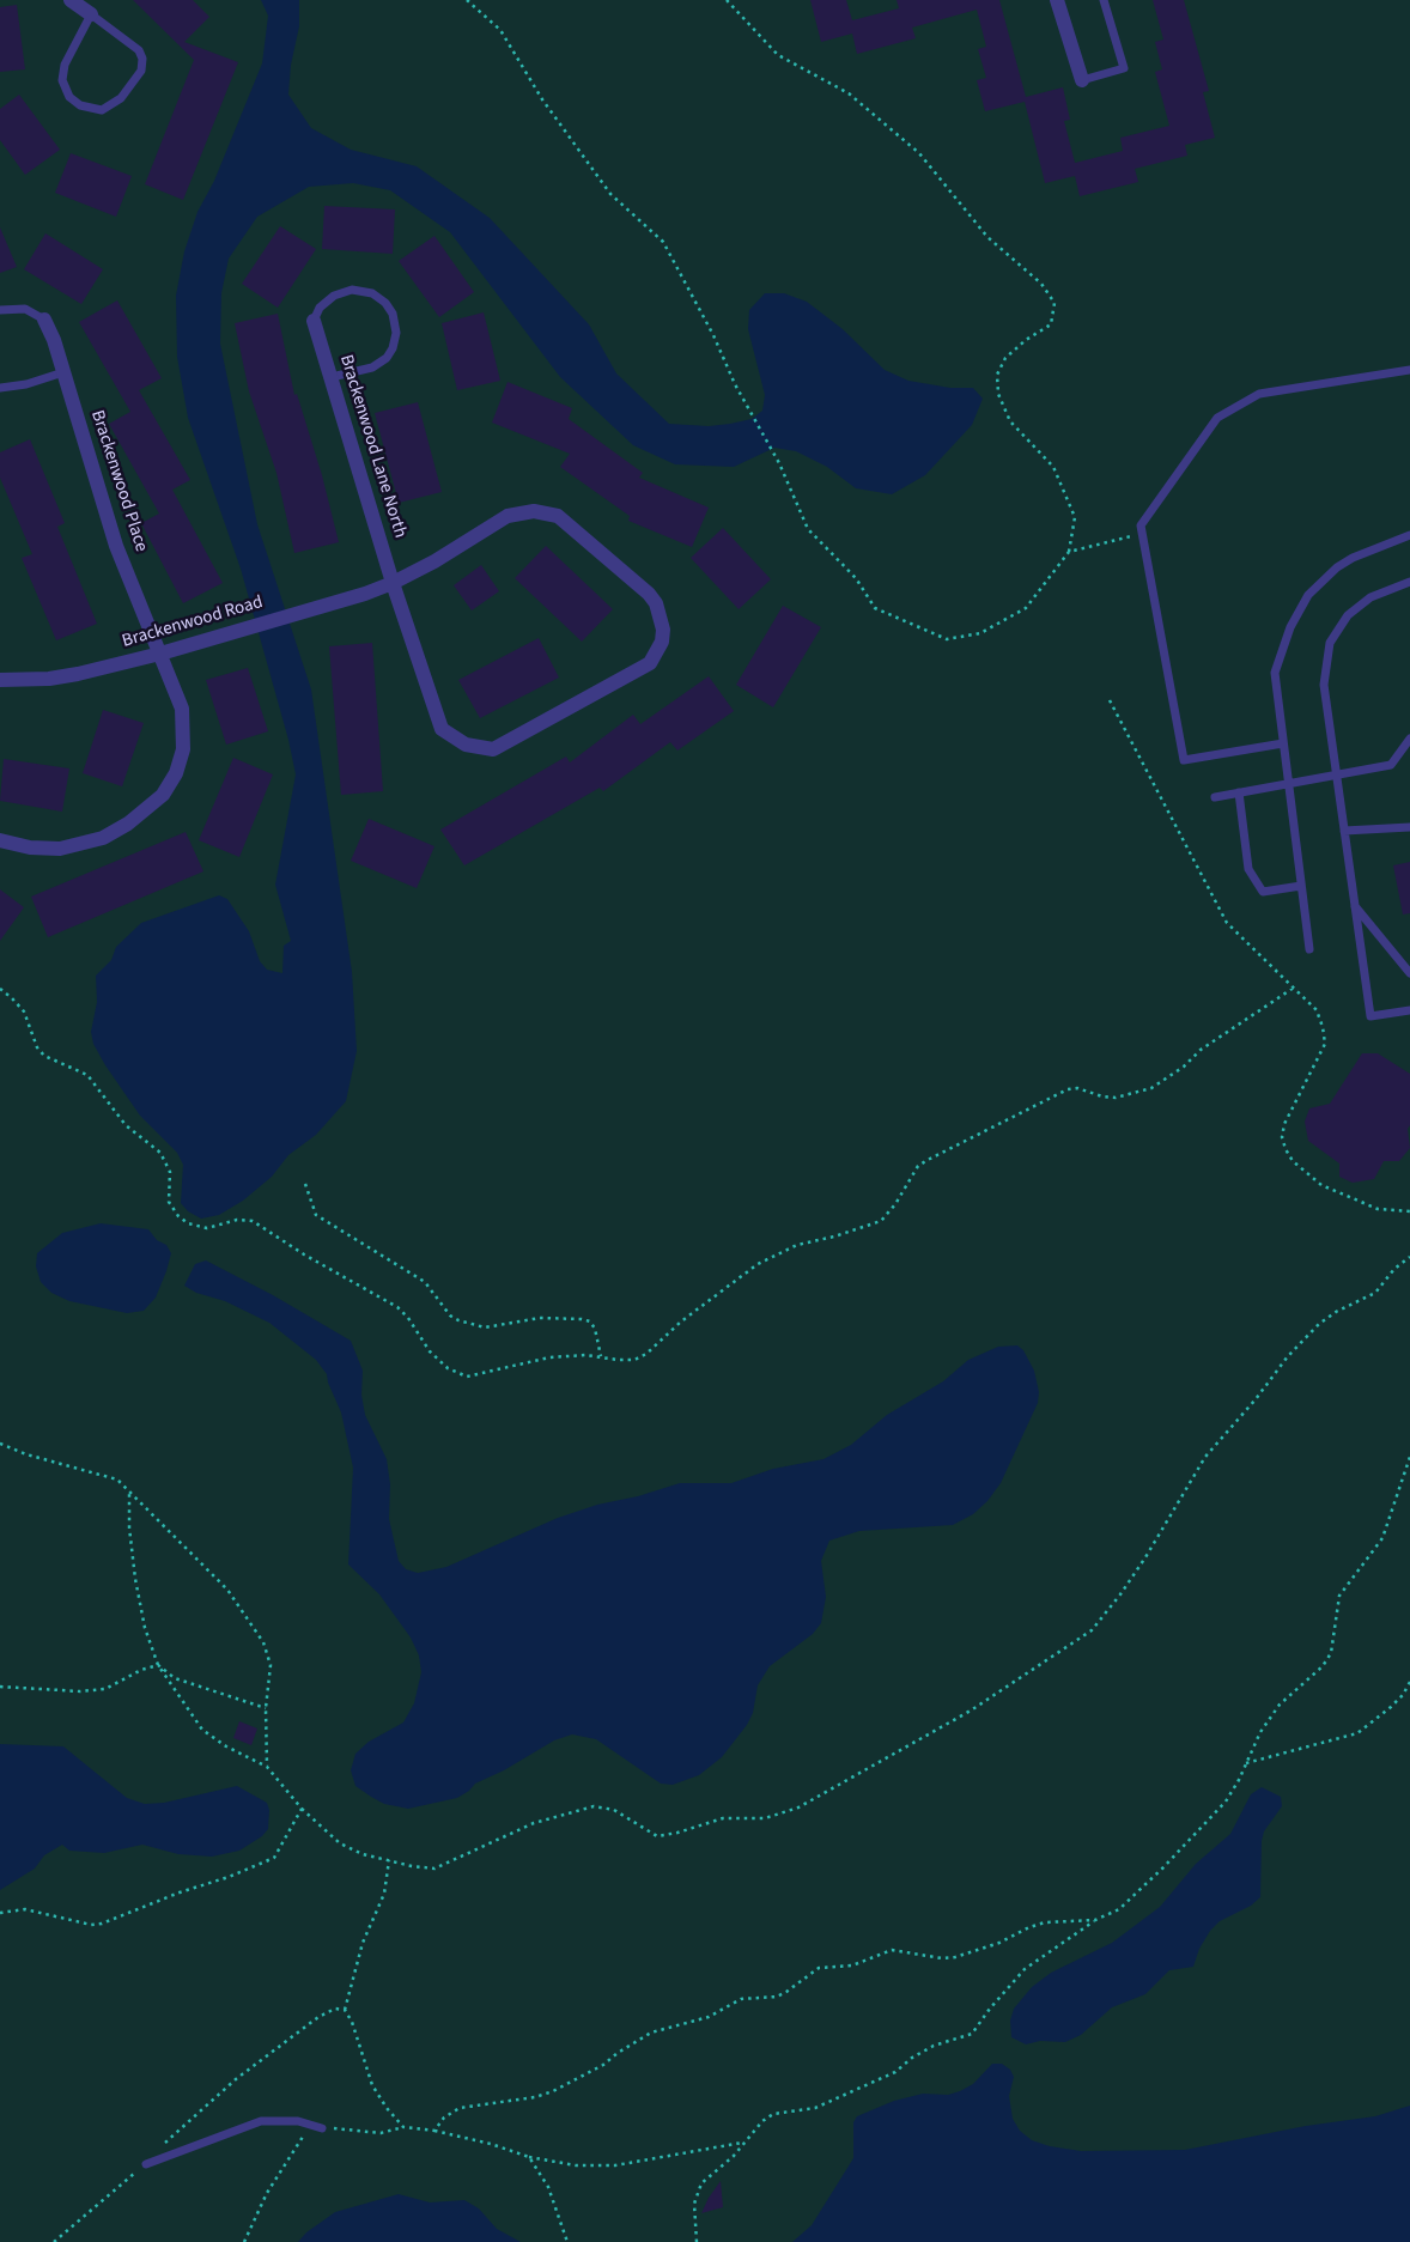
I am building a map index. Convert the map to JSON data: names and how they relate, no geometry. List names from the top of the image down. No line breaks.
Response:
{"streets":{"street":["Brackenwood Lane North","Brackenwood Place","Brackenwood Road"]},"crossings":[["Brackenwood Lane North","Brackenwood Road"],["Brackenwood Place","Brackenwood Road"]]}
